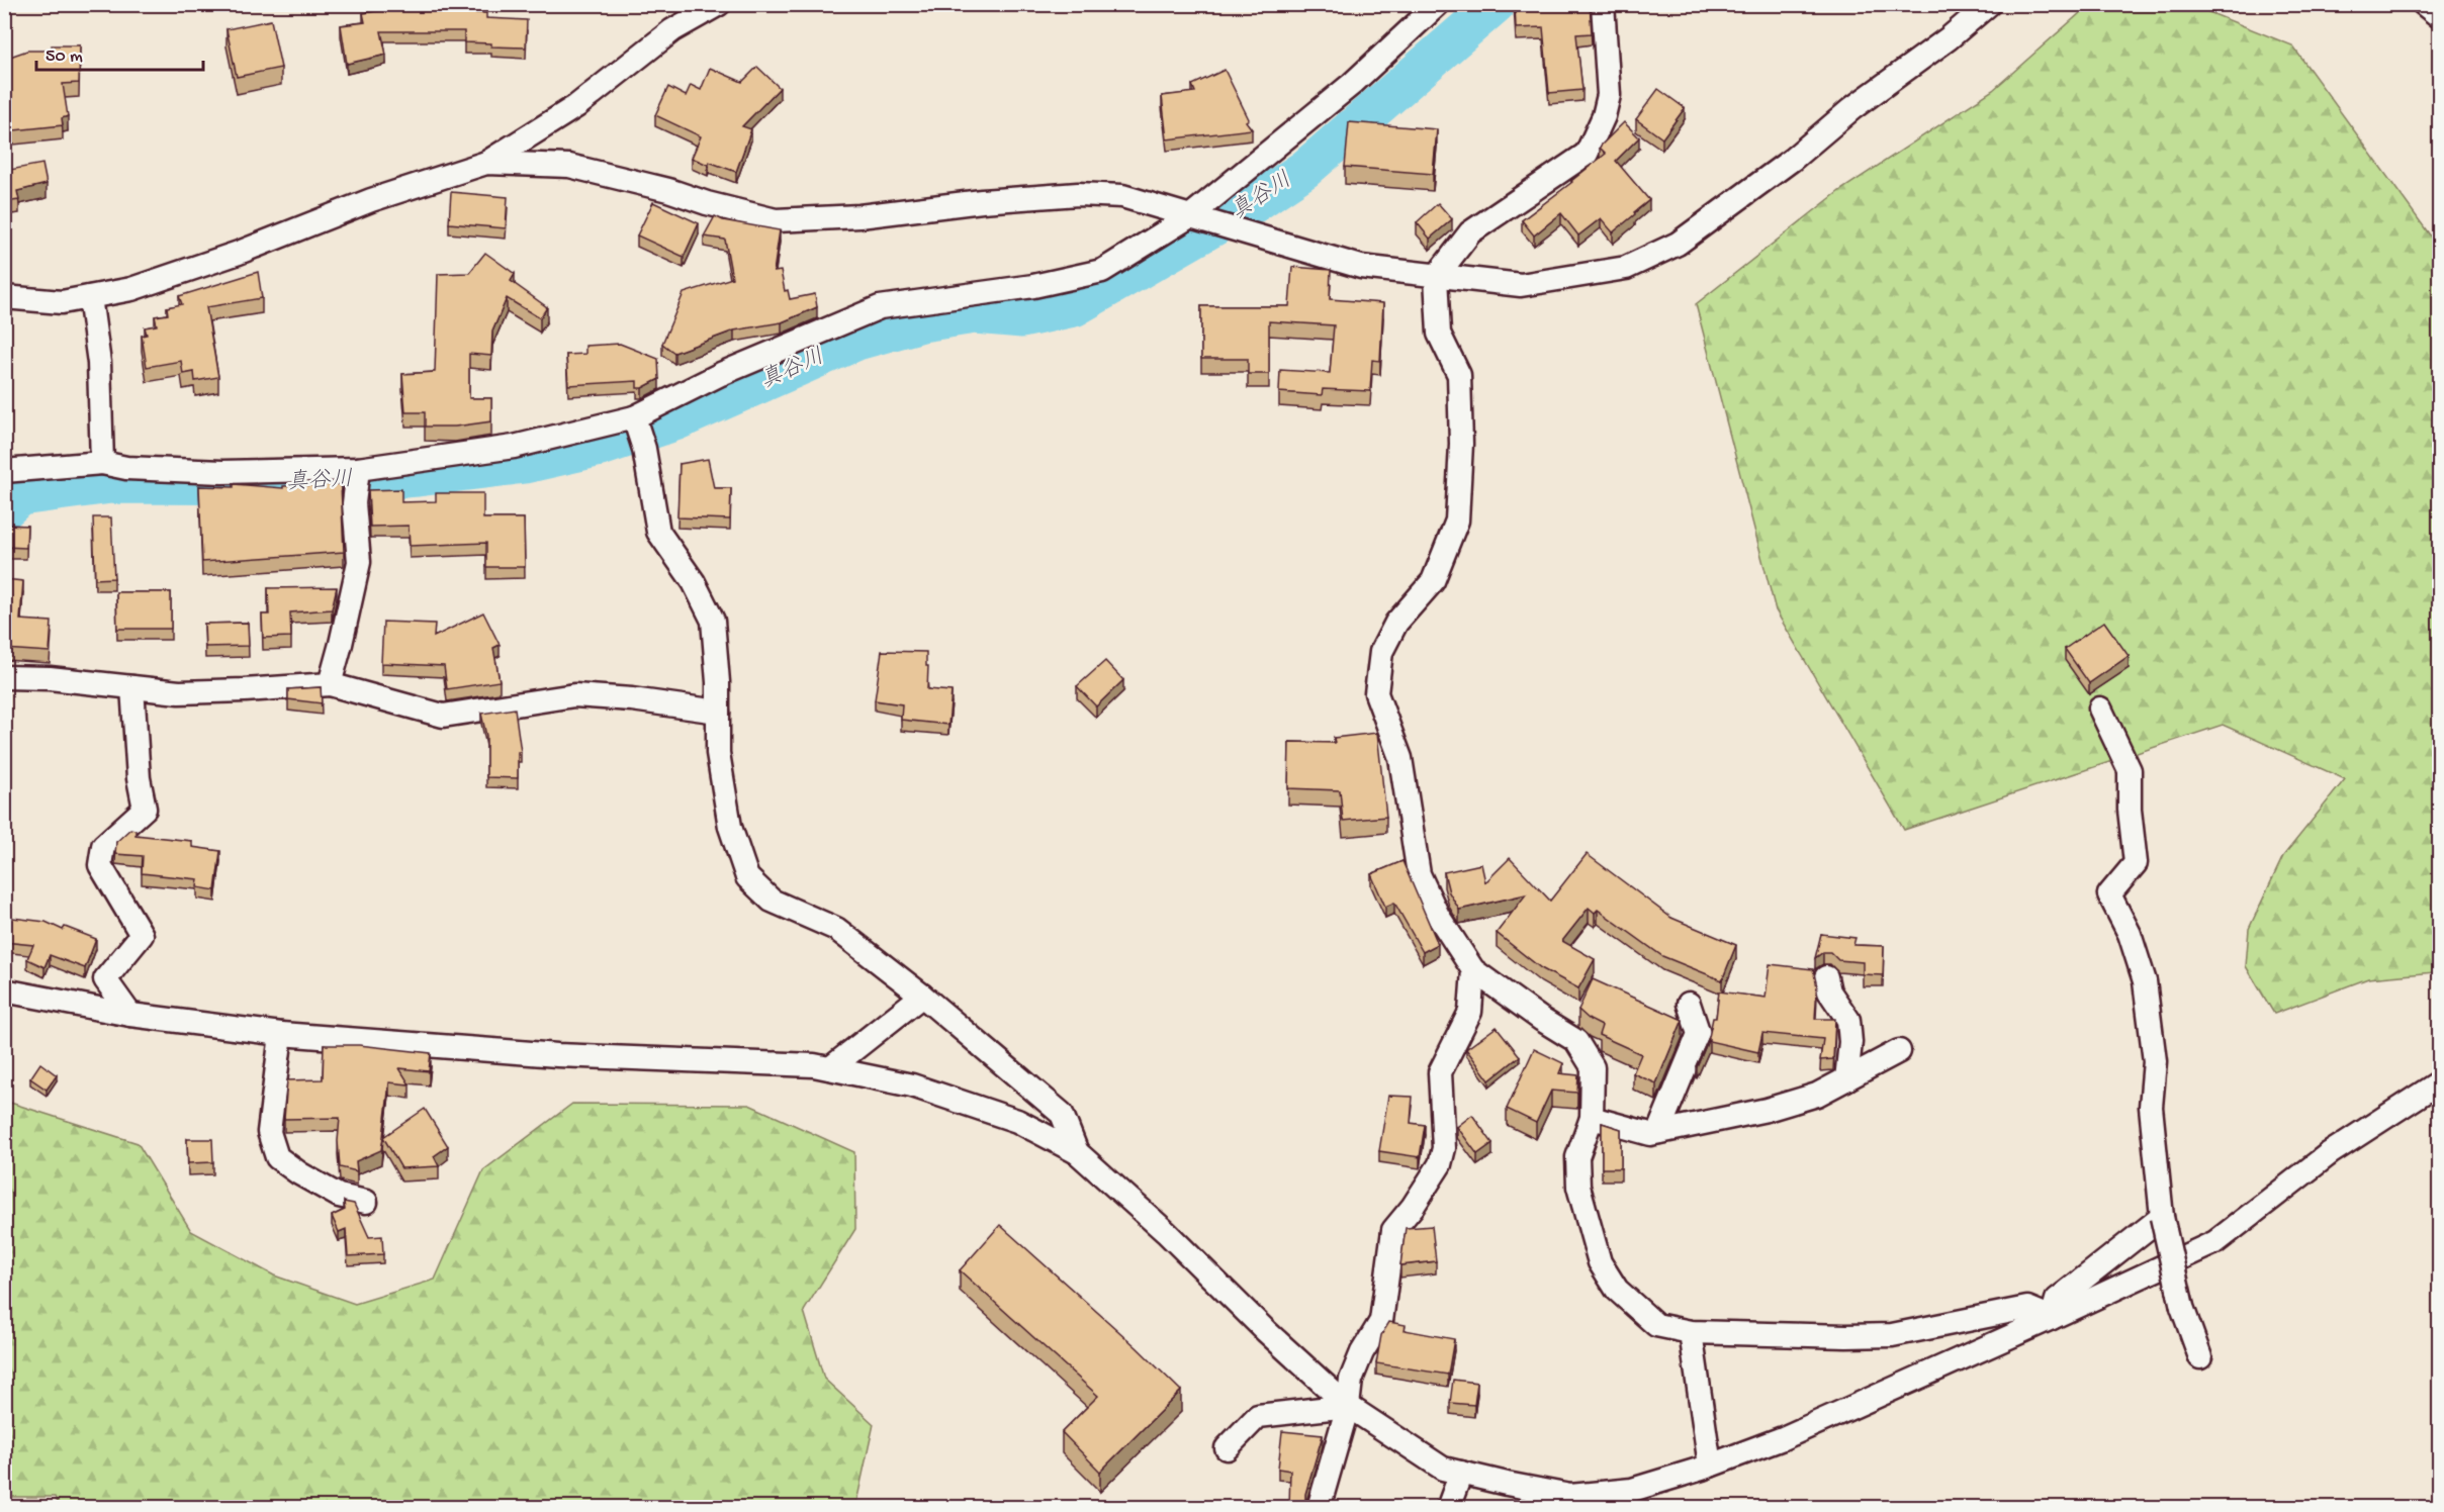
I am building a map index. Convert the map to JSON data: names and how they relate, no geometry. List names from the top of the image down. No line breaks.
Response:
{"water":["真谷川"],"scale_bar":"50 m"}
